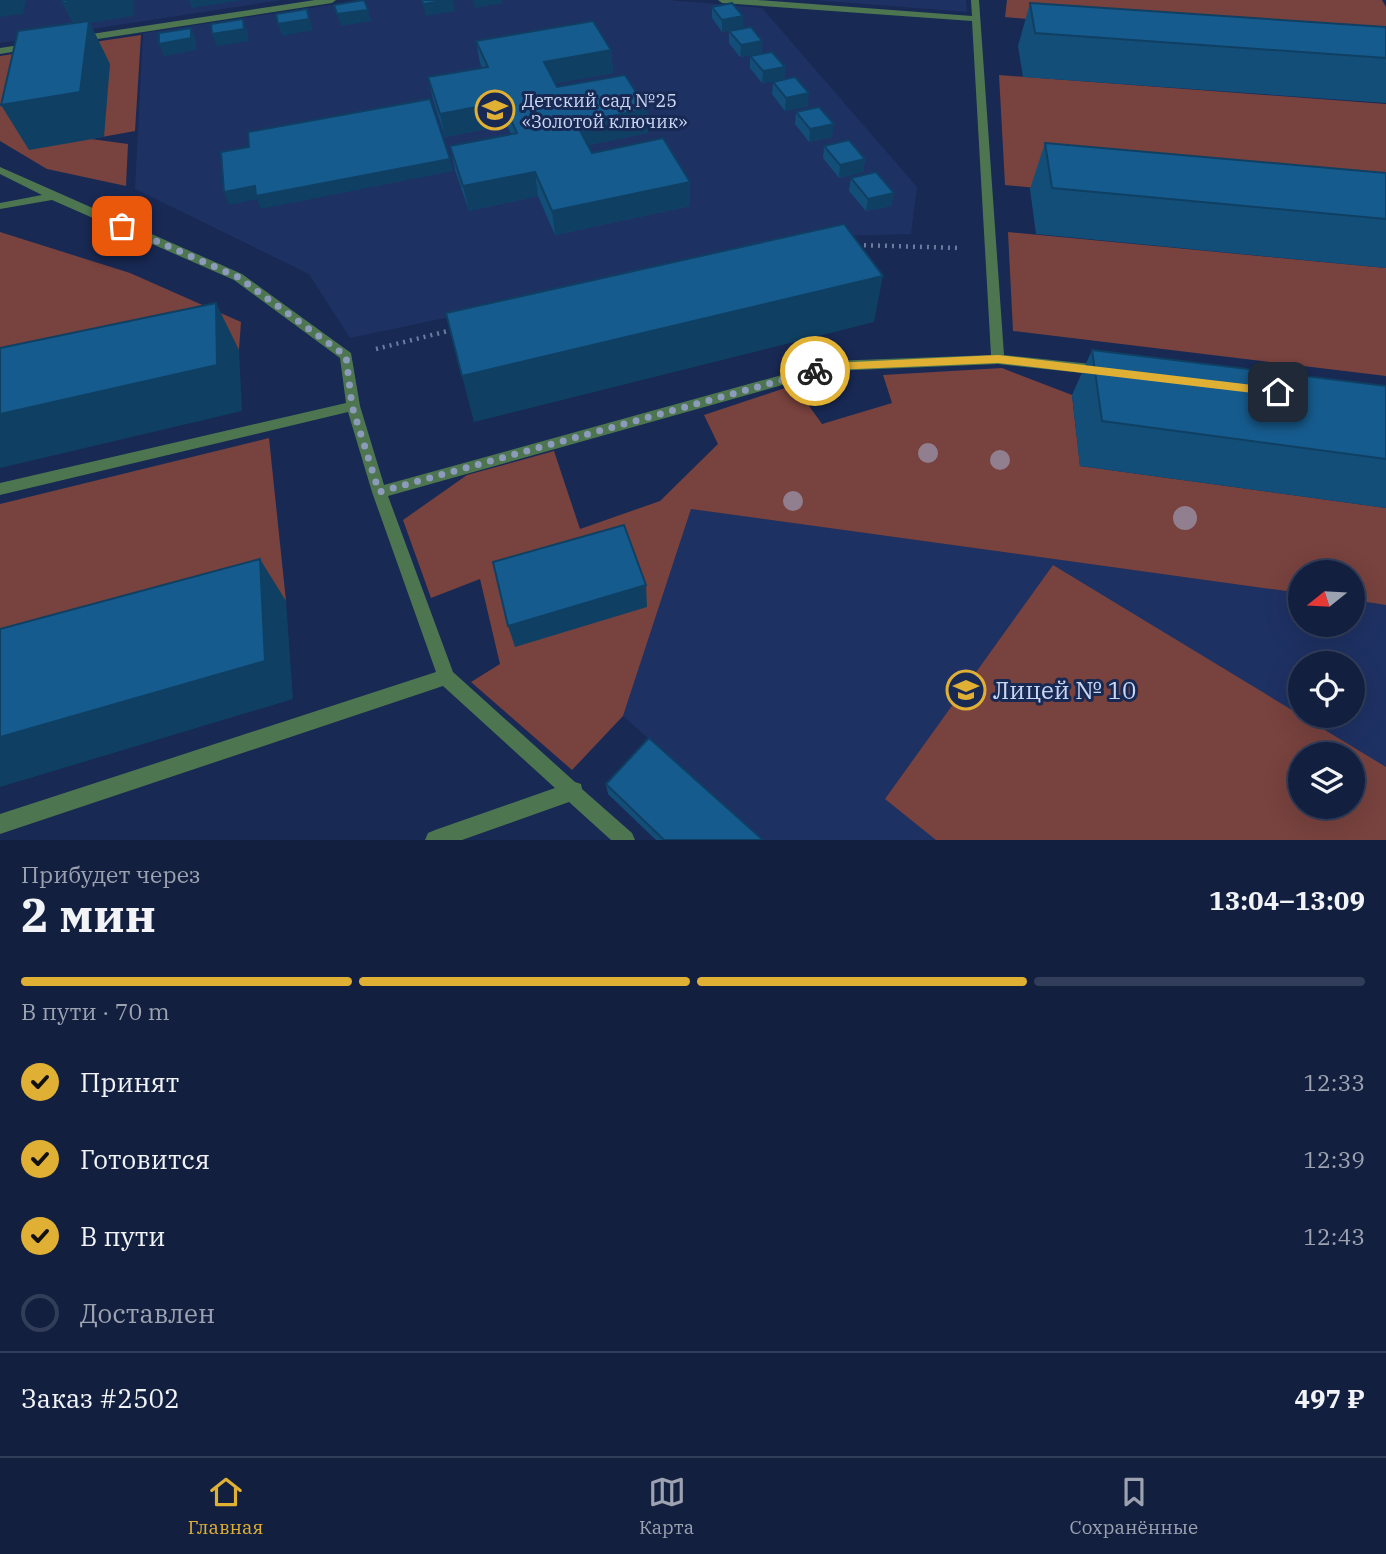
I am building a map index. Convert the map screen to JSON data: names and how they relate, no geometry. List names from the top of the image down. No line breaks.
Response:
{"places":{"school or university":["Детский сад №25 «Золотой ключик»","Лицей № 10"]},"north":"left","page":{"heading":["2 мин","Прибудет через","13:04–13:09"],"panel":["Заказ #2502","497 ₽"],"bar":"В пути · 70 m","list":[["Принят","12:33"],["Готовится","12:39"],["В пути","12:43"],"Доставлен"],"tabs":["Главная","Карта","Сохранённые"]}}
